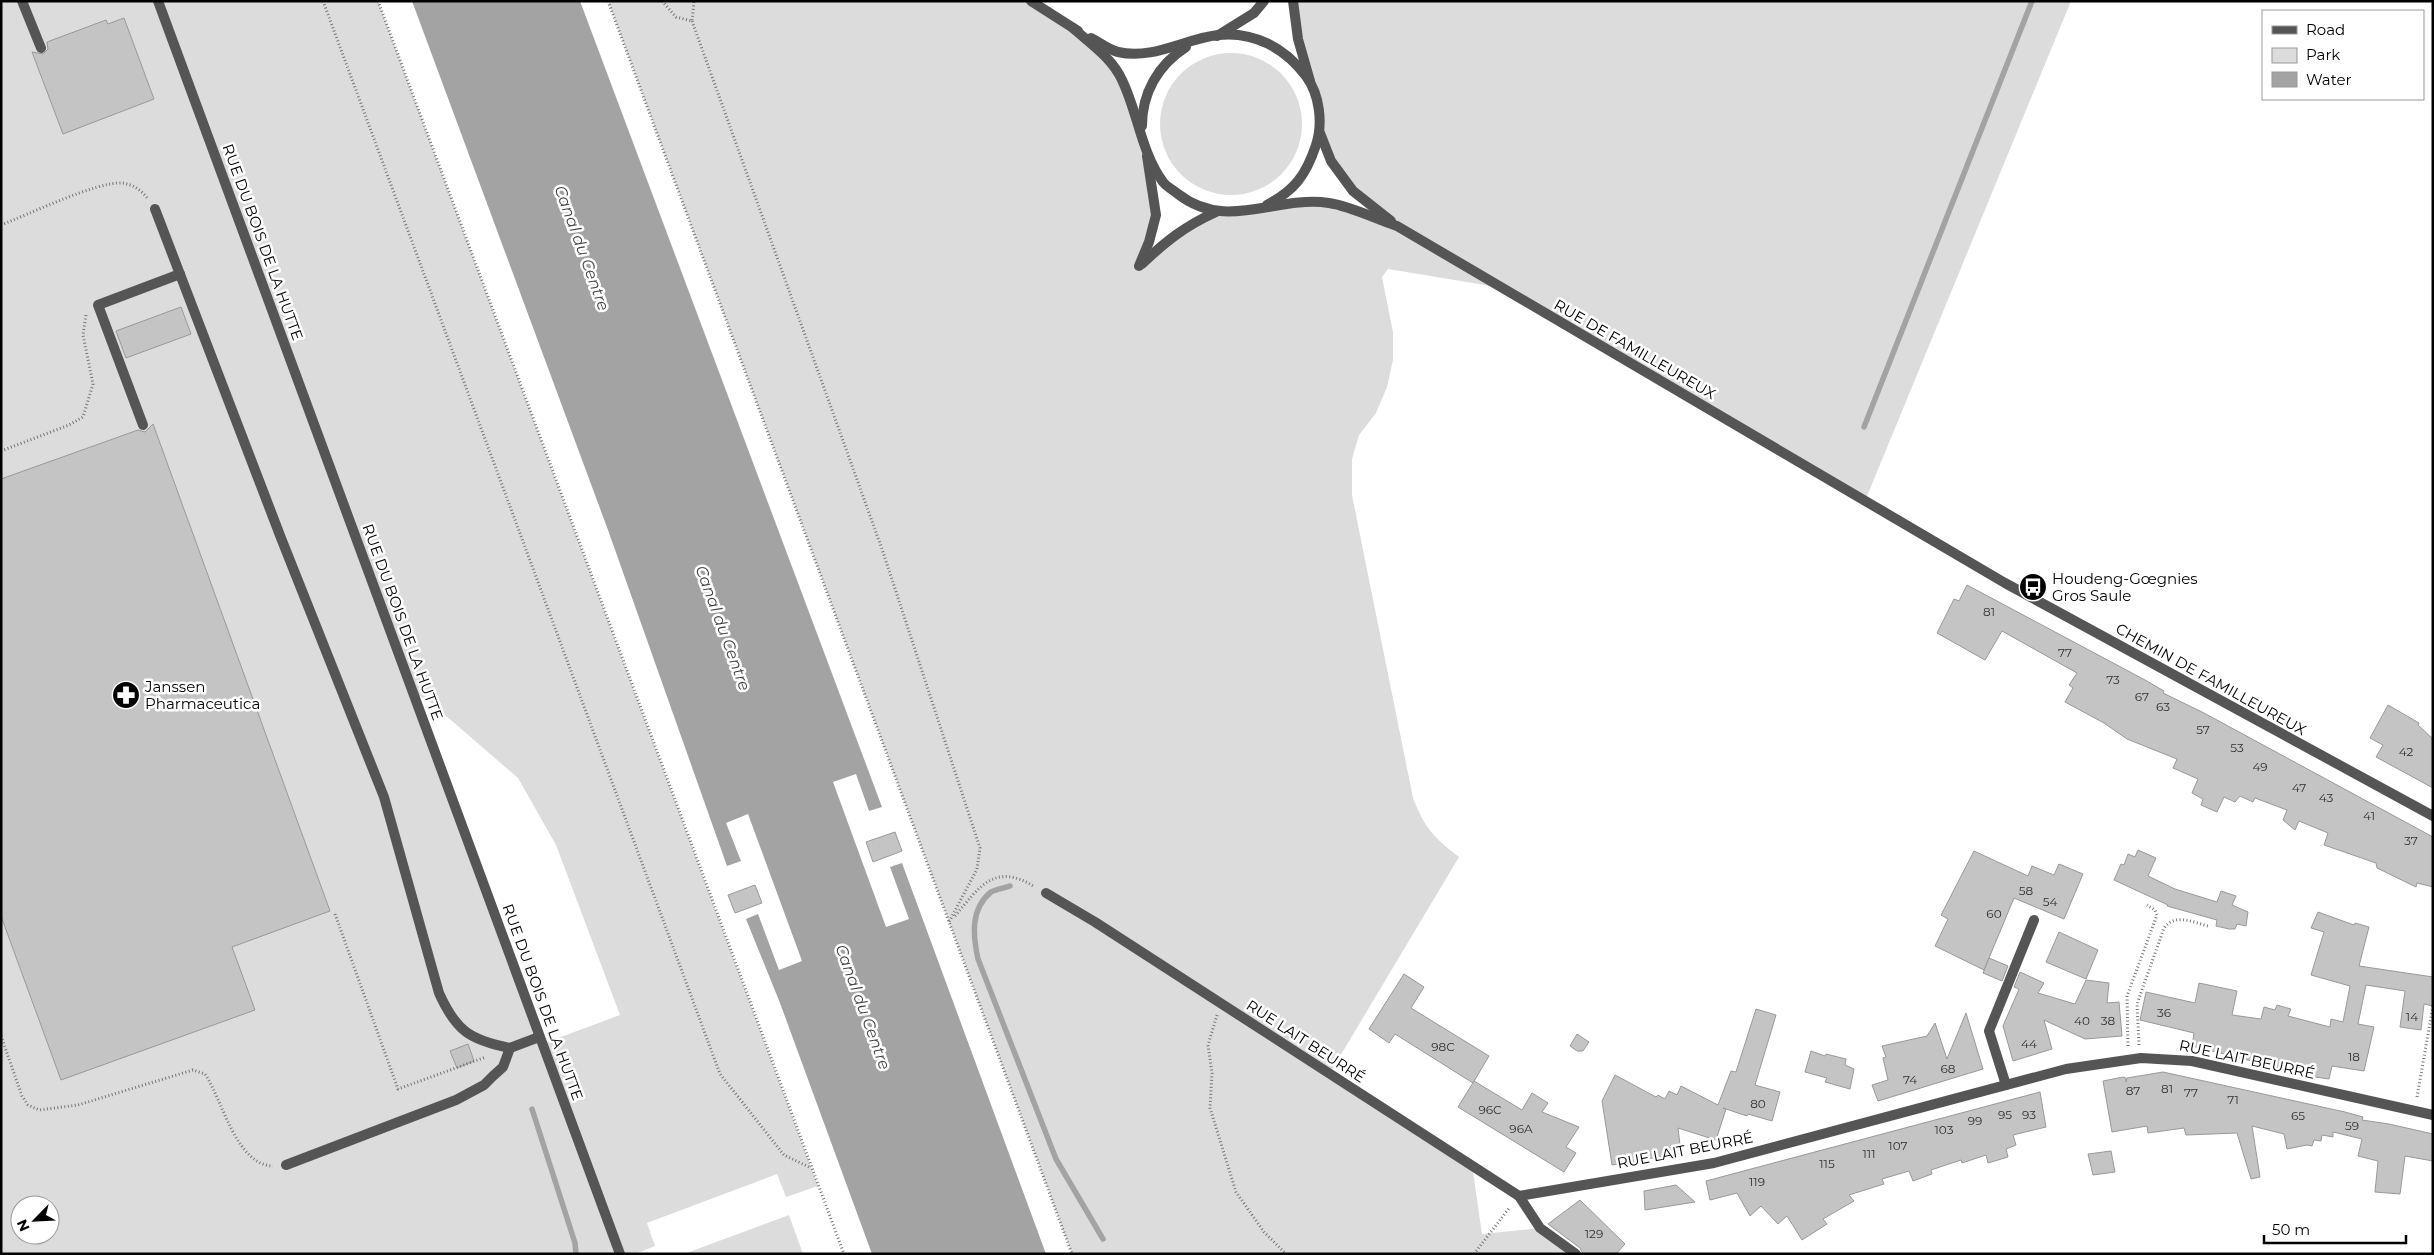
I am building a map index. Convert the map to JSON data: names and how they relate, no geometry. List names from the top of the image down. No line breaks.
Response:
{"streets":{"street":["RUE DU BOIS DE LA HUTTE","RUE DE FAMILLEUREUX","CHEMIN DE FAMILLEUREUX","RUE LAIT BEURRÉ"]},"crossings":[["RUE DE FAMILLEUREUX","CHEMIN DE FAMILLEUREUX"]],"water":["Canal du Centre"],"places":{"bus stop":["Houdeng-Gœgnies Gros Saule"],"pharmacy":["Janssen Pharmaceutica"]},"house_numbers":["81","77","73","67","63","57","53","42","49","47","43","41","37","58","54","60","36","14","40","38","44","98C","18","68","74","81","87","77","71","80","96C","95","93","65","99","59","96A","103","107","111","115","119","129"],"legend":["Road","Park","Water"],"scale_bar":"50 m","north":"bottom left"}
